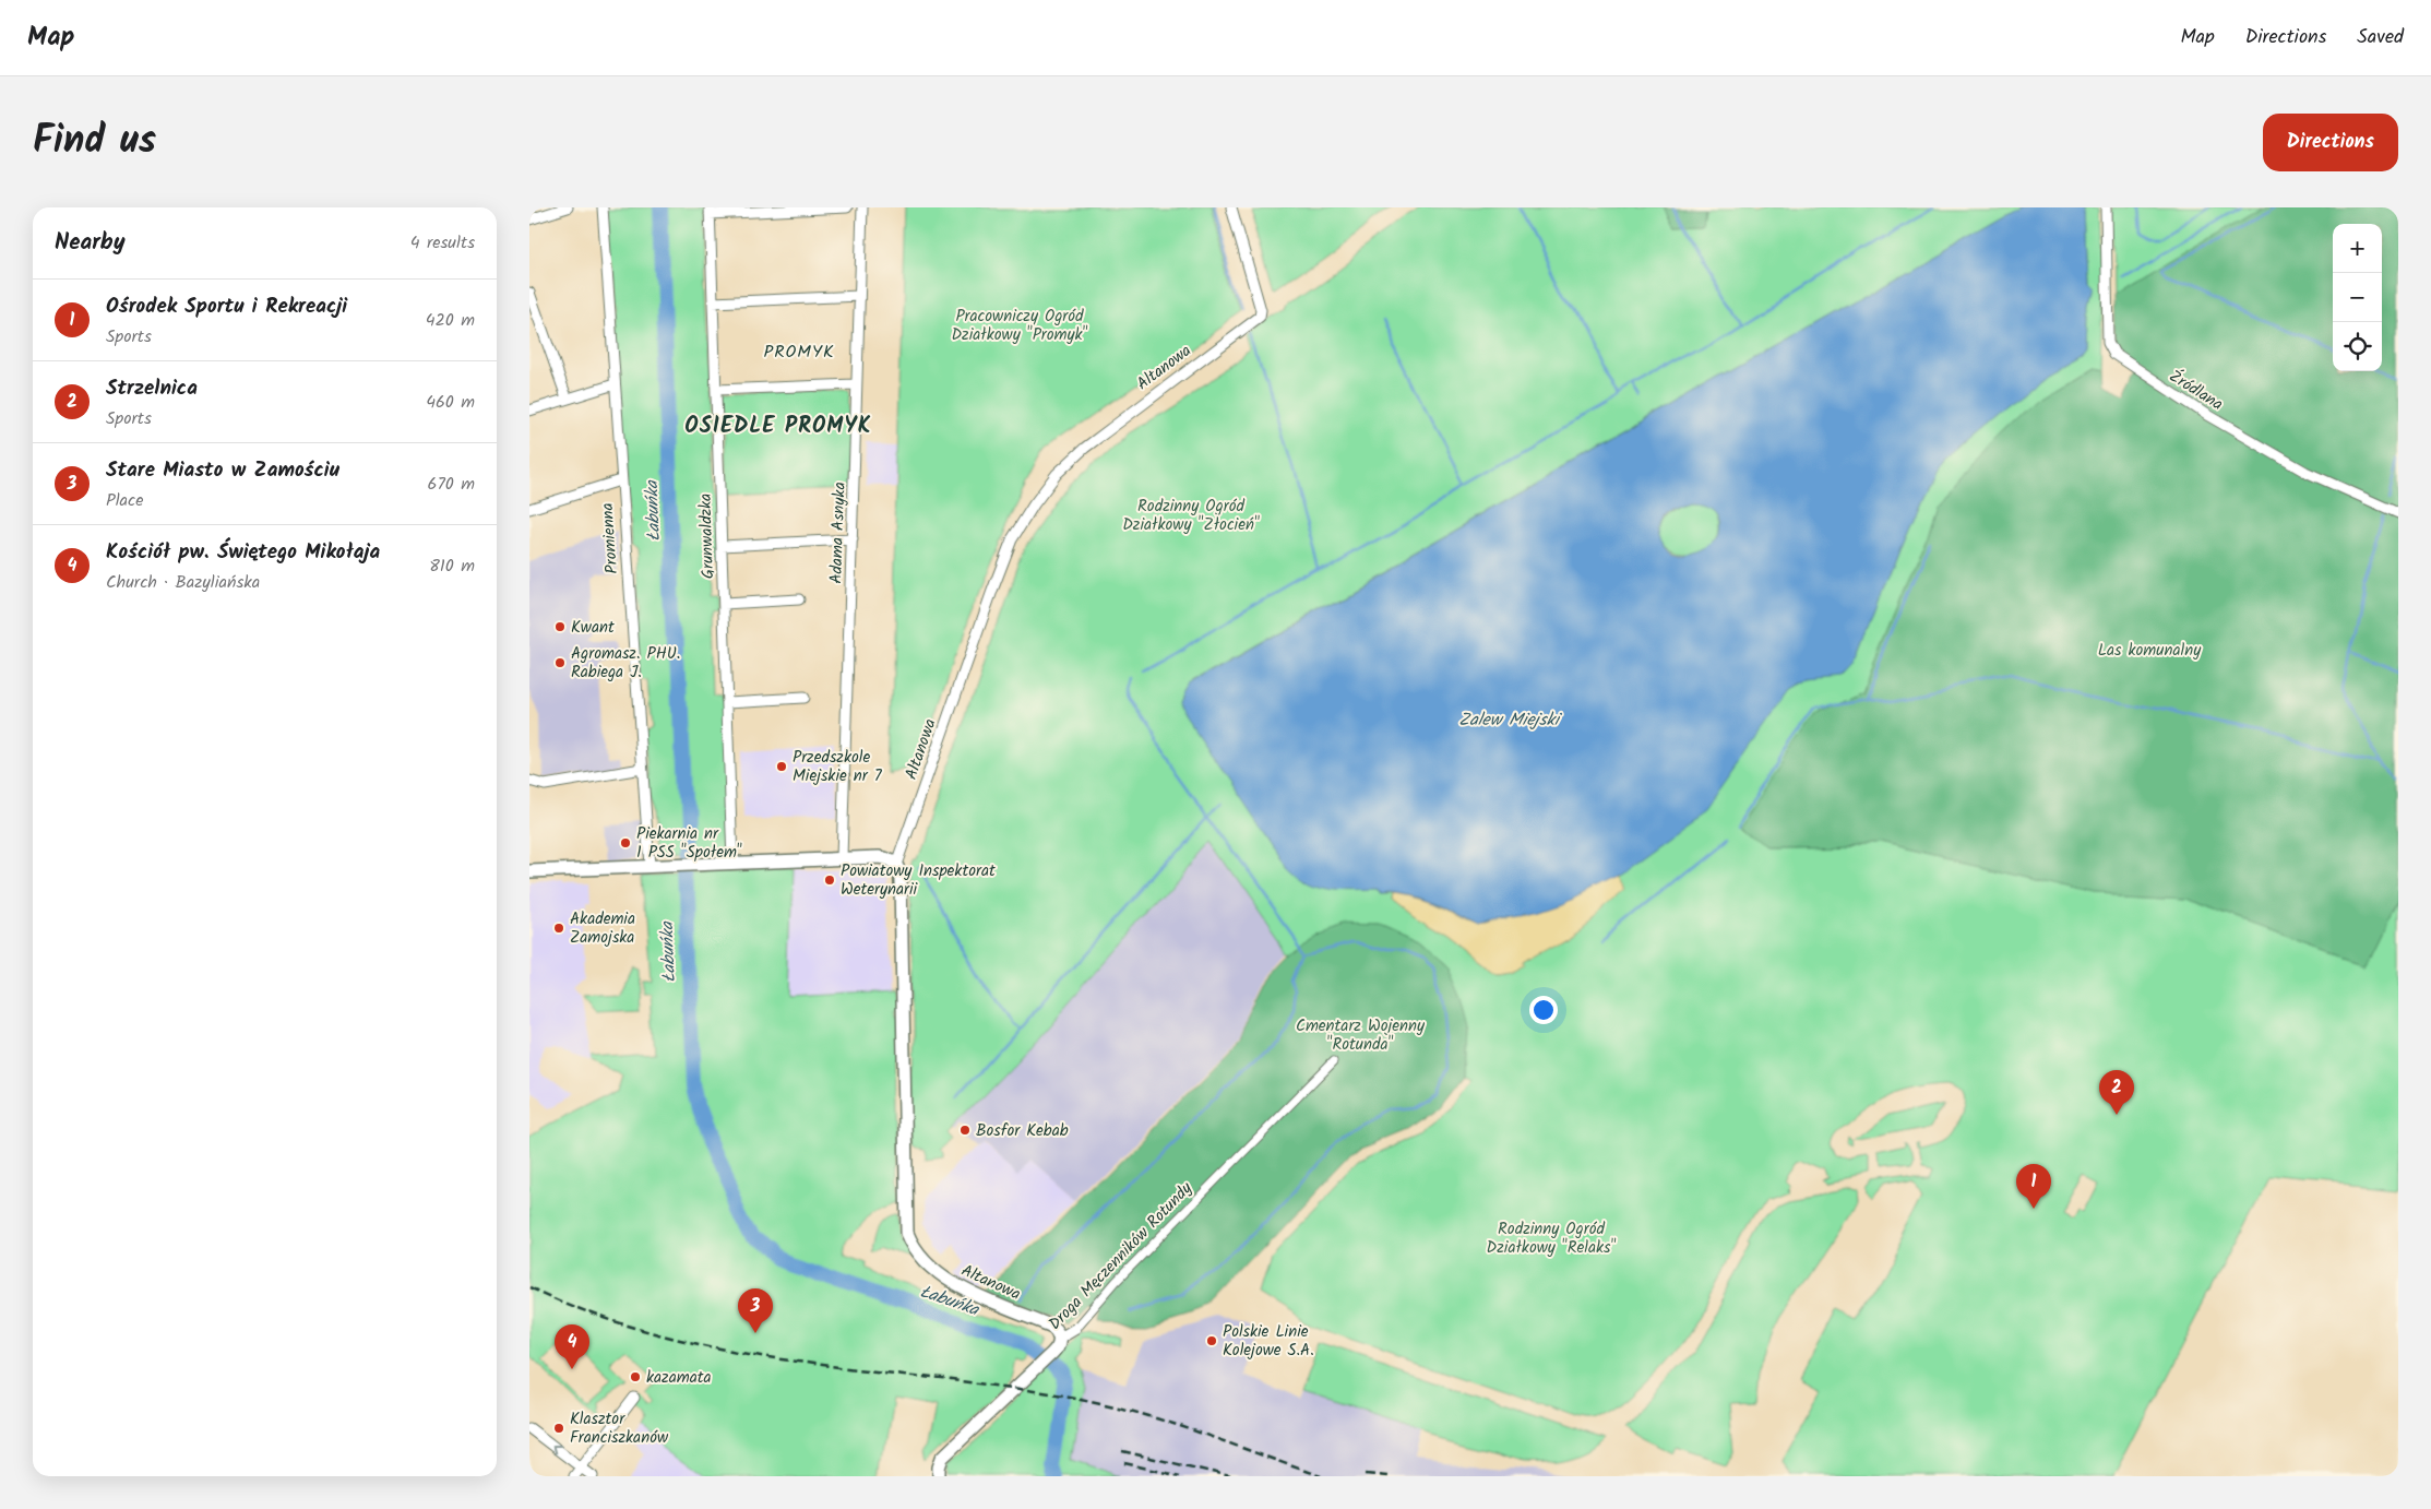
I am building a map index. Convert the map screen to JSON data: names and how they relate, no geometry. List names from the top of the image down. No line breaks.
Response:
{"streets":{"street":["Altanowa","Źródlana","Adama Asnyka","Grunwaldzka","Promienna","Droga Męczenników Rotundy"]},"crossings":[["Altanowa","Droga Męczenników Rotundy"]],"districts":["PROMYK","OSIEDLE PROMYK"],"water":["Łabuńka","Zalew Miejski"],"parks":["Pracowniczy Ogród Działkowy \"Promyk\"","Rodzinny Ogród Działkowy \"Złocień\"","Las komunalny","Cmentarz Wojenny \"Rotunda\"","Rodzinny Ogród Działkowy \"Relaks\""],"places":["Kwant","Agromasz. PHU. Rabiega J.","Przedszkole Miejskie nr 7","Piekarnia nr 1 PSS \"Społem\"","Powiatowy Inspektorat Weterynarii","Akademia Zamojska","Bosfor Kebab","Polskie Linie Kolejowe S.A.","kazamata","Klasztor Franciszkanów"],"page":{"header":"Map","nav":["Map","Directions","Saved"],"title":"Find us","buttons":"Directions","heading":["Nearby","4 results"],"map_buttons":["+","−"],"list":[{"mark":"1","name":"Ośrodek Sportu i Rekreacji","note":"Sports","value":"420 m"},{"mark":"2","name":"Strzelnica","note":"Sports","value":"460 m"},{"mark":"3","name":"Stare Miasto w Zamościu","note":"Place","value":"670 m"},{"mark":"4","name":"Kościół pw. Świętego Mikołaja","note":"Church · Bazyliańska","value":"810 m"}],"pins":["2","1","3","4"]}}
